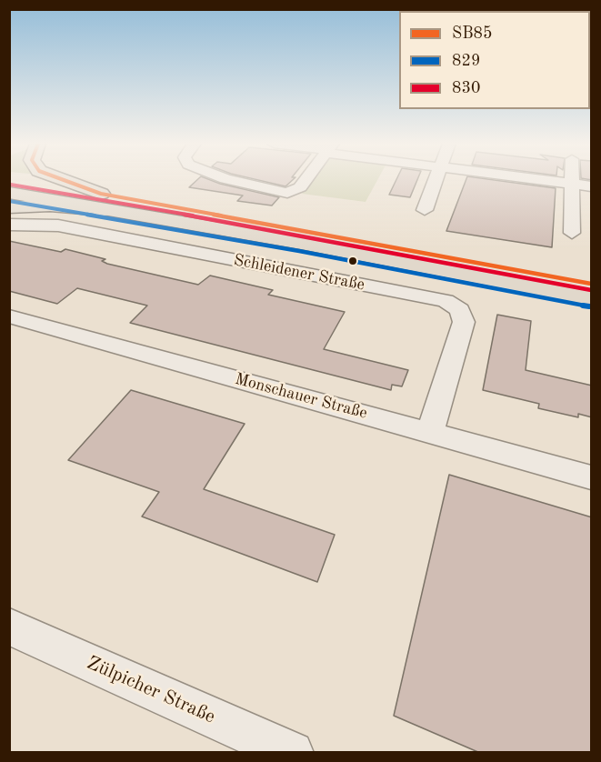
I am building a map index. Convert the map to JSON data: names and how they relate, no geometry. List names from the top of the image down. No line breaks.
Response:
{"streets":{"street":["Schleidener Straße","Monschauer Straße","Zülpicher Straße"]},"crossings":[["Schleidener Straße","Monschauer Straße"]],"lines":["transit line SB85","transit line 830","transit line 829"],"legend":["SB85","829","830"]}
